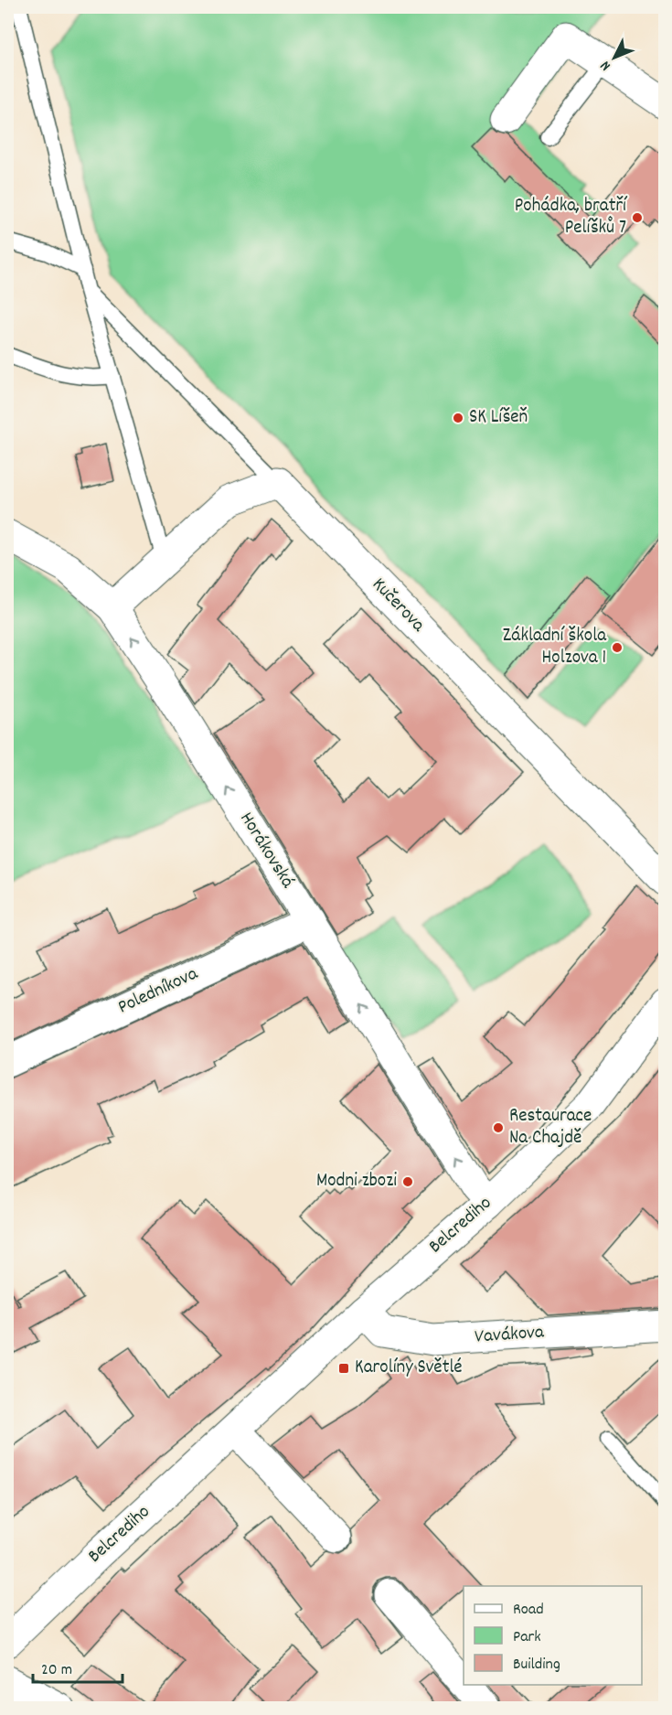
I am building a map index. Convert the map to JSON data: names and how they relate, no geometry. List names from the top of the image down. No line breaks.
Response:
{"streets":{"street":["Kučerova","Horákovská","Poledníkova","Belcrediho","Vavákova"]},"crossings":[["Horákovská","Poledníkova"],["Horákovská","Belcrediho"],["Belcrediho","Vavákova"]],"one_way":["Horákovská"],"places":{"other":["Pohádka, bratří Pelíšků 7","SK Líšeň","Základní škola Holzova 1","Restaurace Na Chajdě","Modni zbozi"],"transit":["Karolíny Světlé"]},"legend":["Road","Park","Building"],"scale_bar":"20 m","north":"bottom left"}
